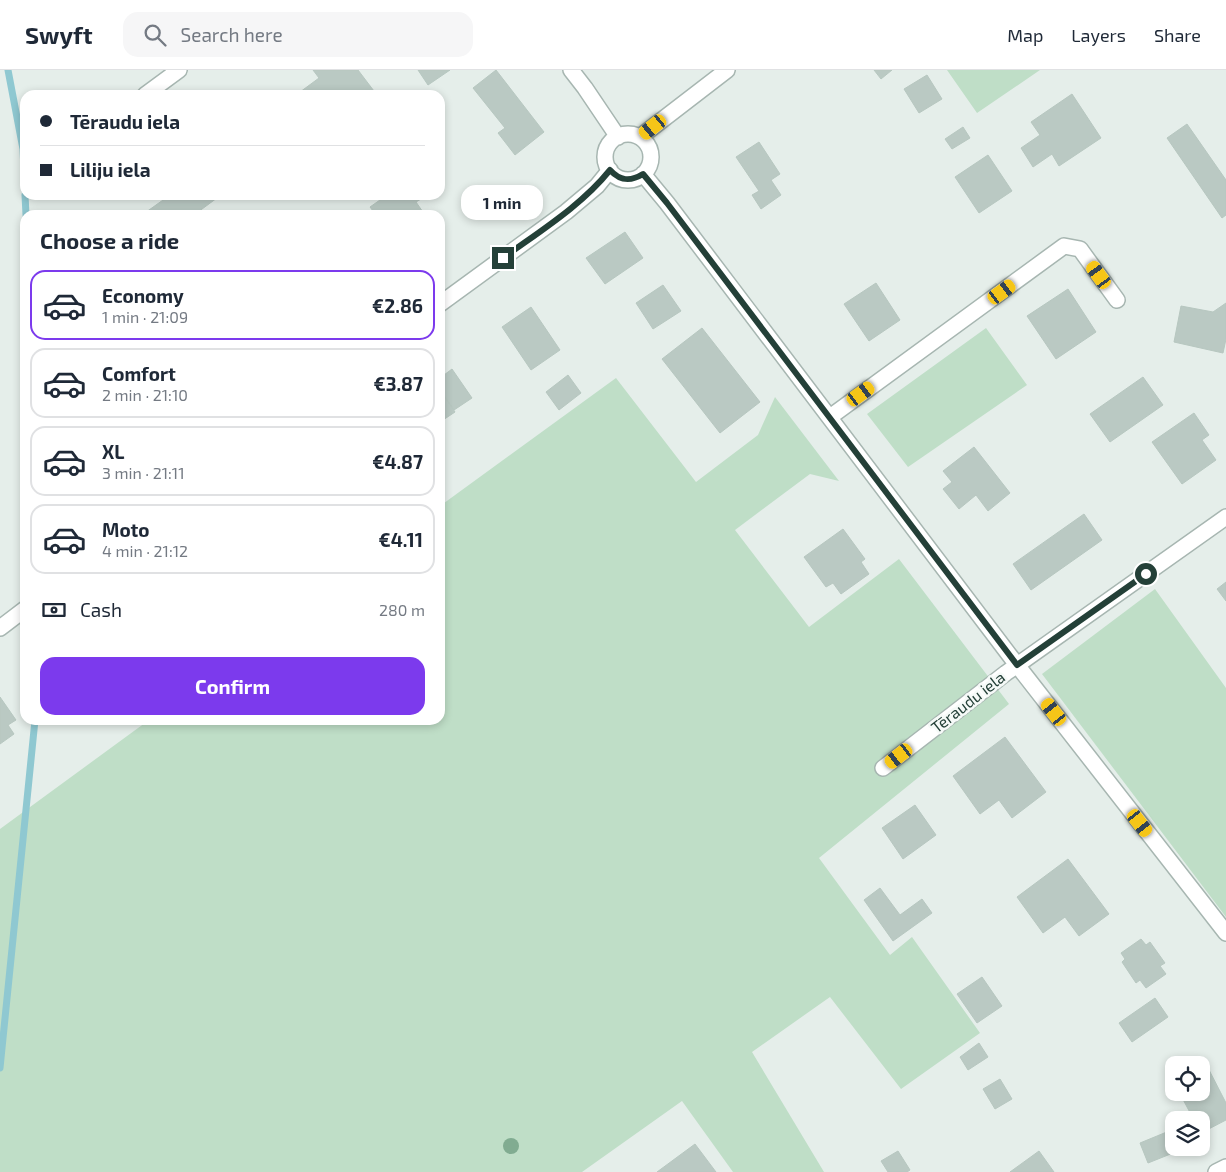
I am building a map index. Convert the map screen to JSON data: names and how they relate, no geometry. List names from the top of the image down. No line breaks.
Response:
{"streets":{"street":["Tēraudu iela"]},"page":{"header":"Swyft","search":"Search here","nav":["Map","Layers","Share"],"banner":["Tēraudu iela","Liliju iela"],"bubble":"1 min","heading":"Choose a ride","list":[{"name":"Economy","note":"1 min · 21:09","value":"€2.86"},{"name":"Comfort","note":"2 min · 21:10","value":"€3.87"},{"name":"XL","note":"3 min · 21:11","value":"€4.87"},{"name":"Moto","note":"4 min · 21:12","value":"€4.11"}],"pay":["Cash","280 m"],"buttons":"Confirm"}}
